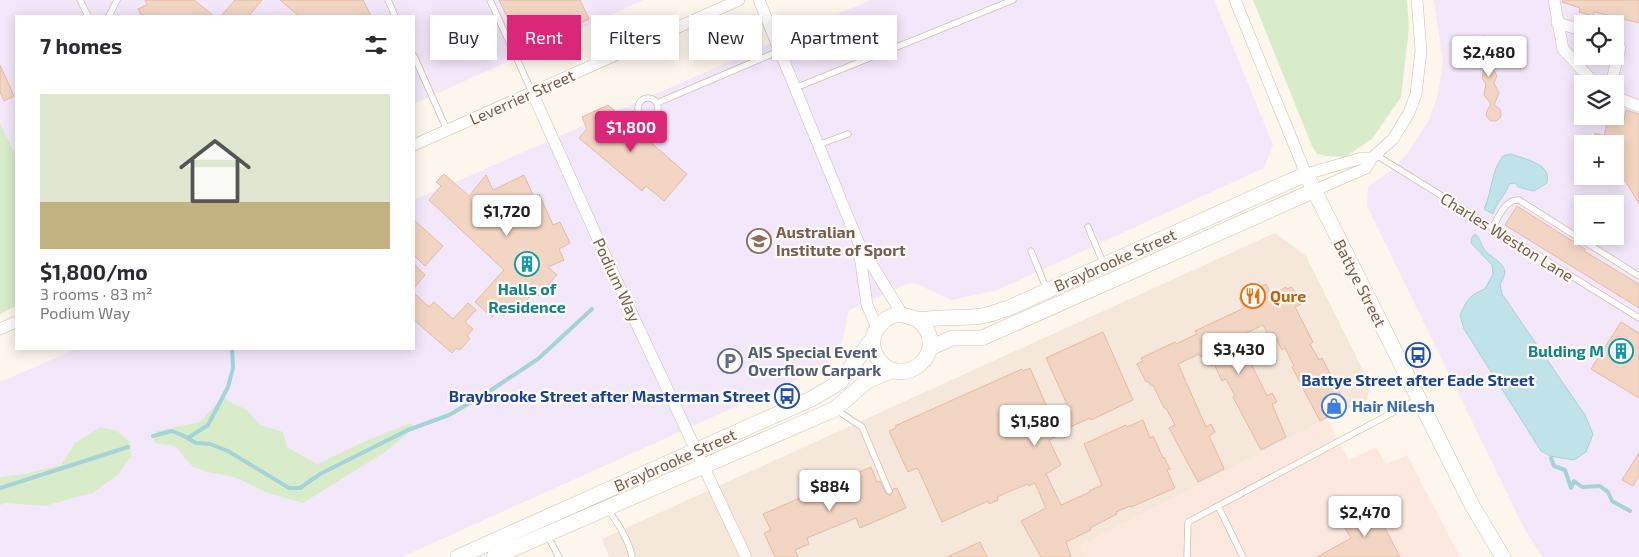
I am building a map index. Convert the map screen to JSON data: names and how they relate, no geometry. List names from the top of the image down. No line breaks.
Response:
{"streets":{"street":["Leverrier Street","Braybrooke Street","Podium Way","Battye Street"],"lane":["Charles Weston Lane"]},"crossings":[["Leverrier Street","Podium Way"],["Braybrooke Street","Podium Way"],["Braybrooke Street","Battye Street"]],"places":{"school or university":["Australian Institute of Sport"],"building":["Halls of Residence","Bulding M"],"restaurant":["Qure"],"bus stop":["Battye Street after Eade Street","Braybrooke Street after Masterman Street"],"parking":["AIS Special Event Overflow Carpark"],"shop":["Hair Nilesh"]},"page":{"map_buttons":["+","−"],"chip":["Buy","Rent","Filters","New","Apartment"],"heading":"7 homes","price":["$2,480","$1,800","$1,720","$3,430","$1,580","$884","$2,470"],"list":[{"name":"$1,800/mo","note":"3 rooms · 83 m² · Podium Way"}]}}
